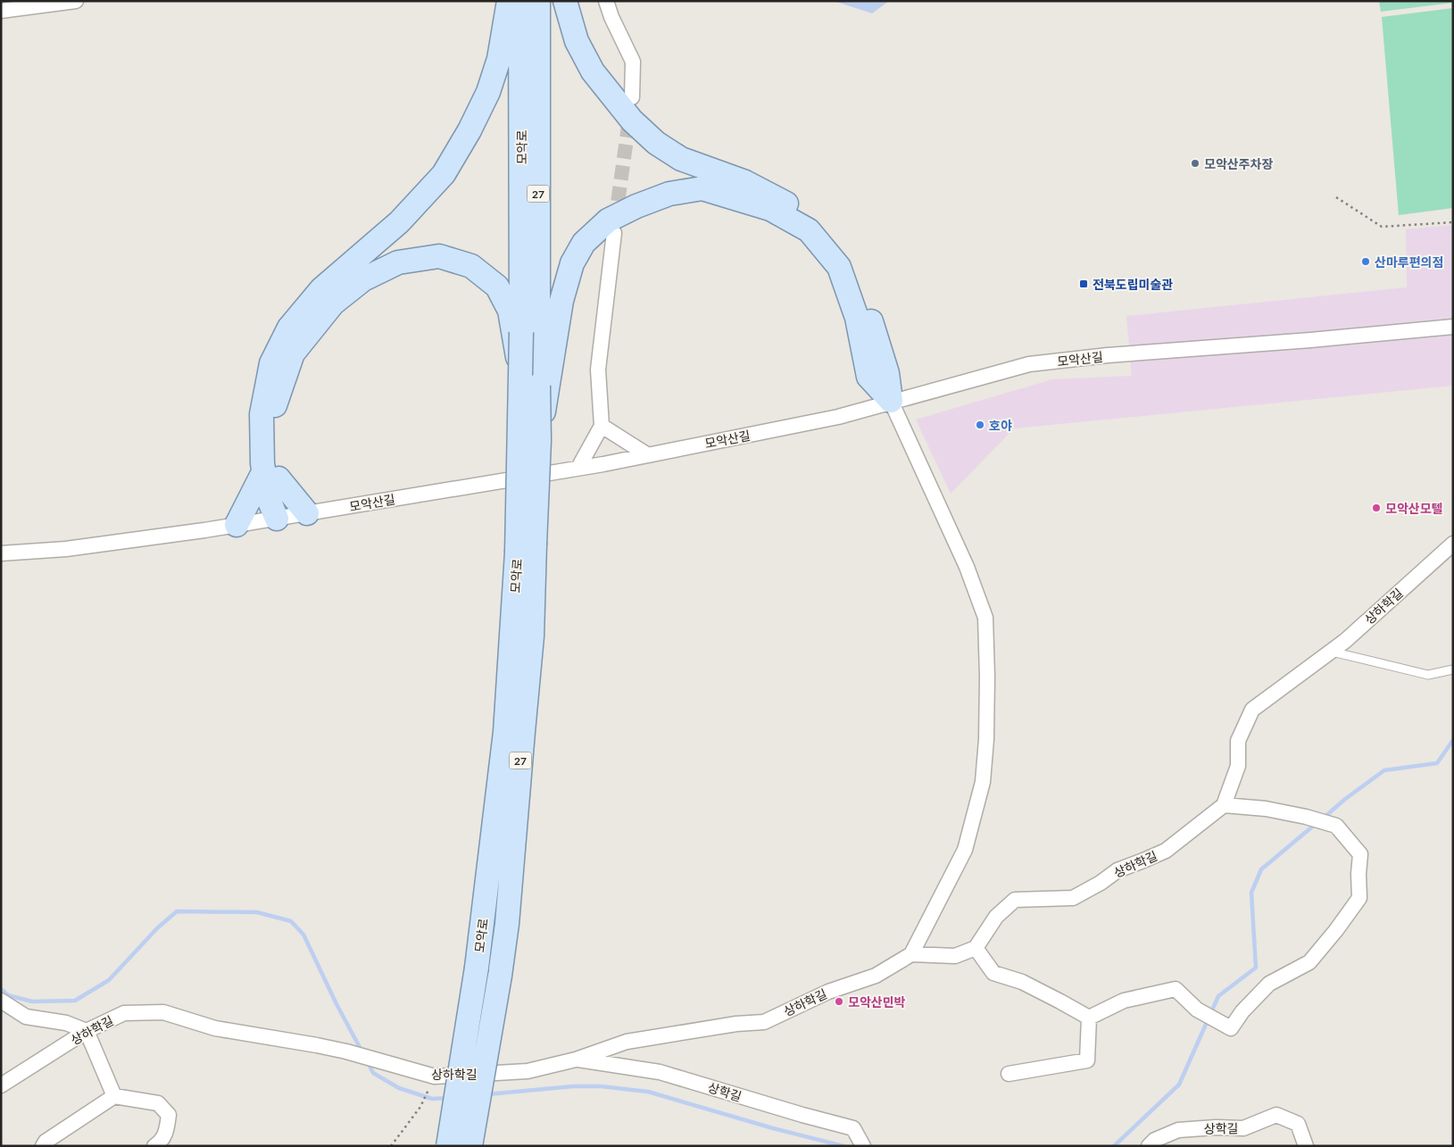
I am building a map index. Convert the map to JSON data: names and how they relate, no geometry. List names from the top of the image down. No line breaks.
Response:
{"streets":{"main road":["모악로","27"],"street":["모악산길","상하학길","상학길"]},"crossings":[["상하학길","상학길"]],"places":{"other":["모악산주차장","산마루편의점","호야","모악산모텔","모악산민박"],"transit":["전북도립미술관"]}}
